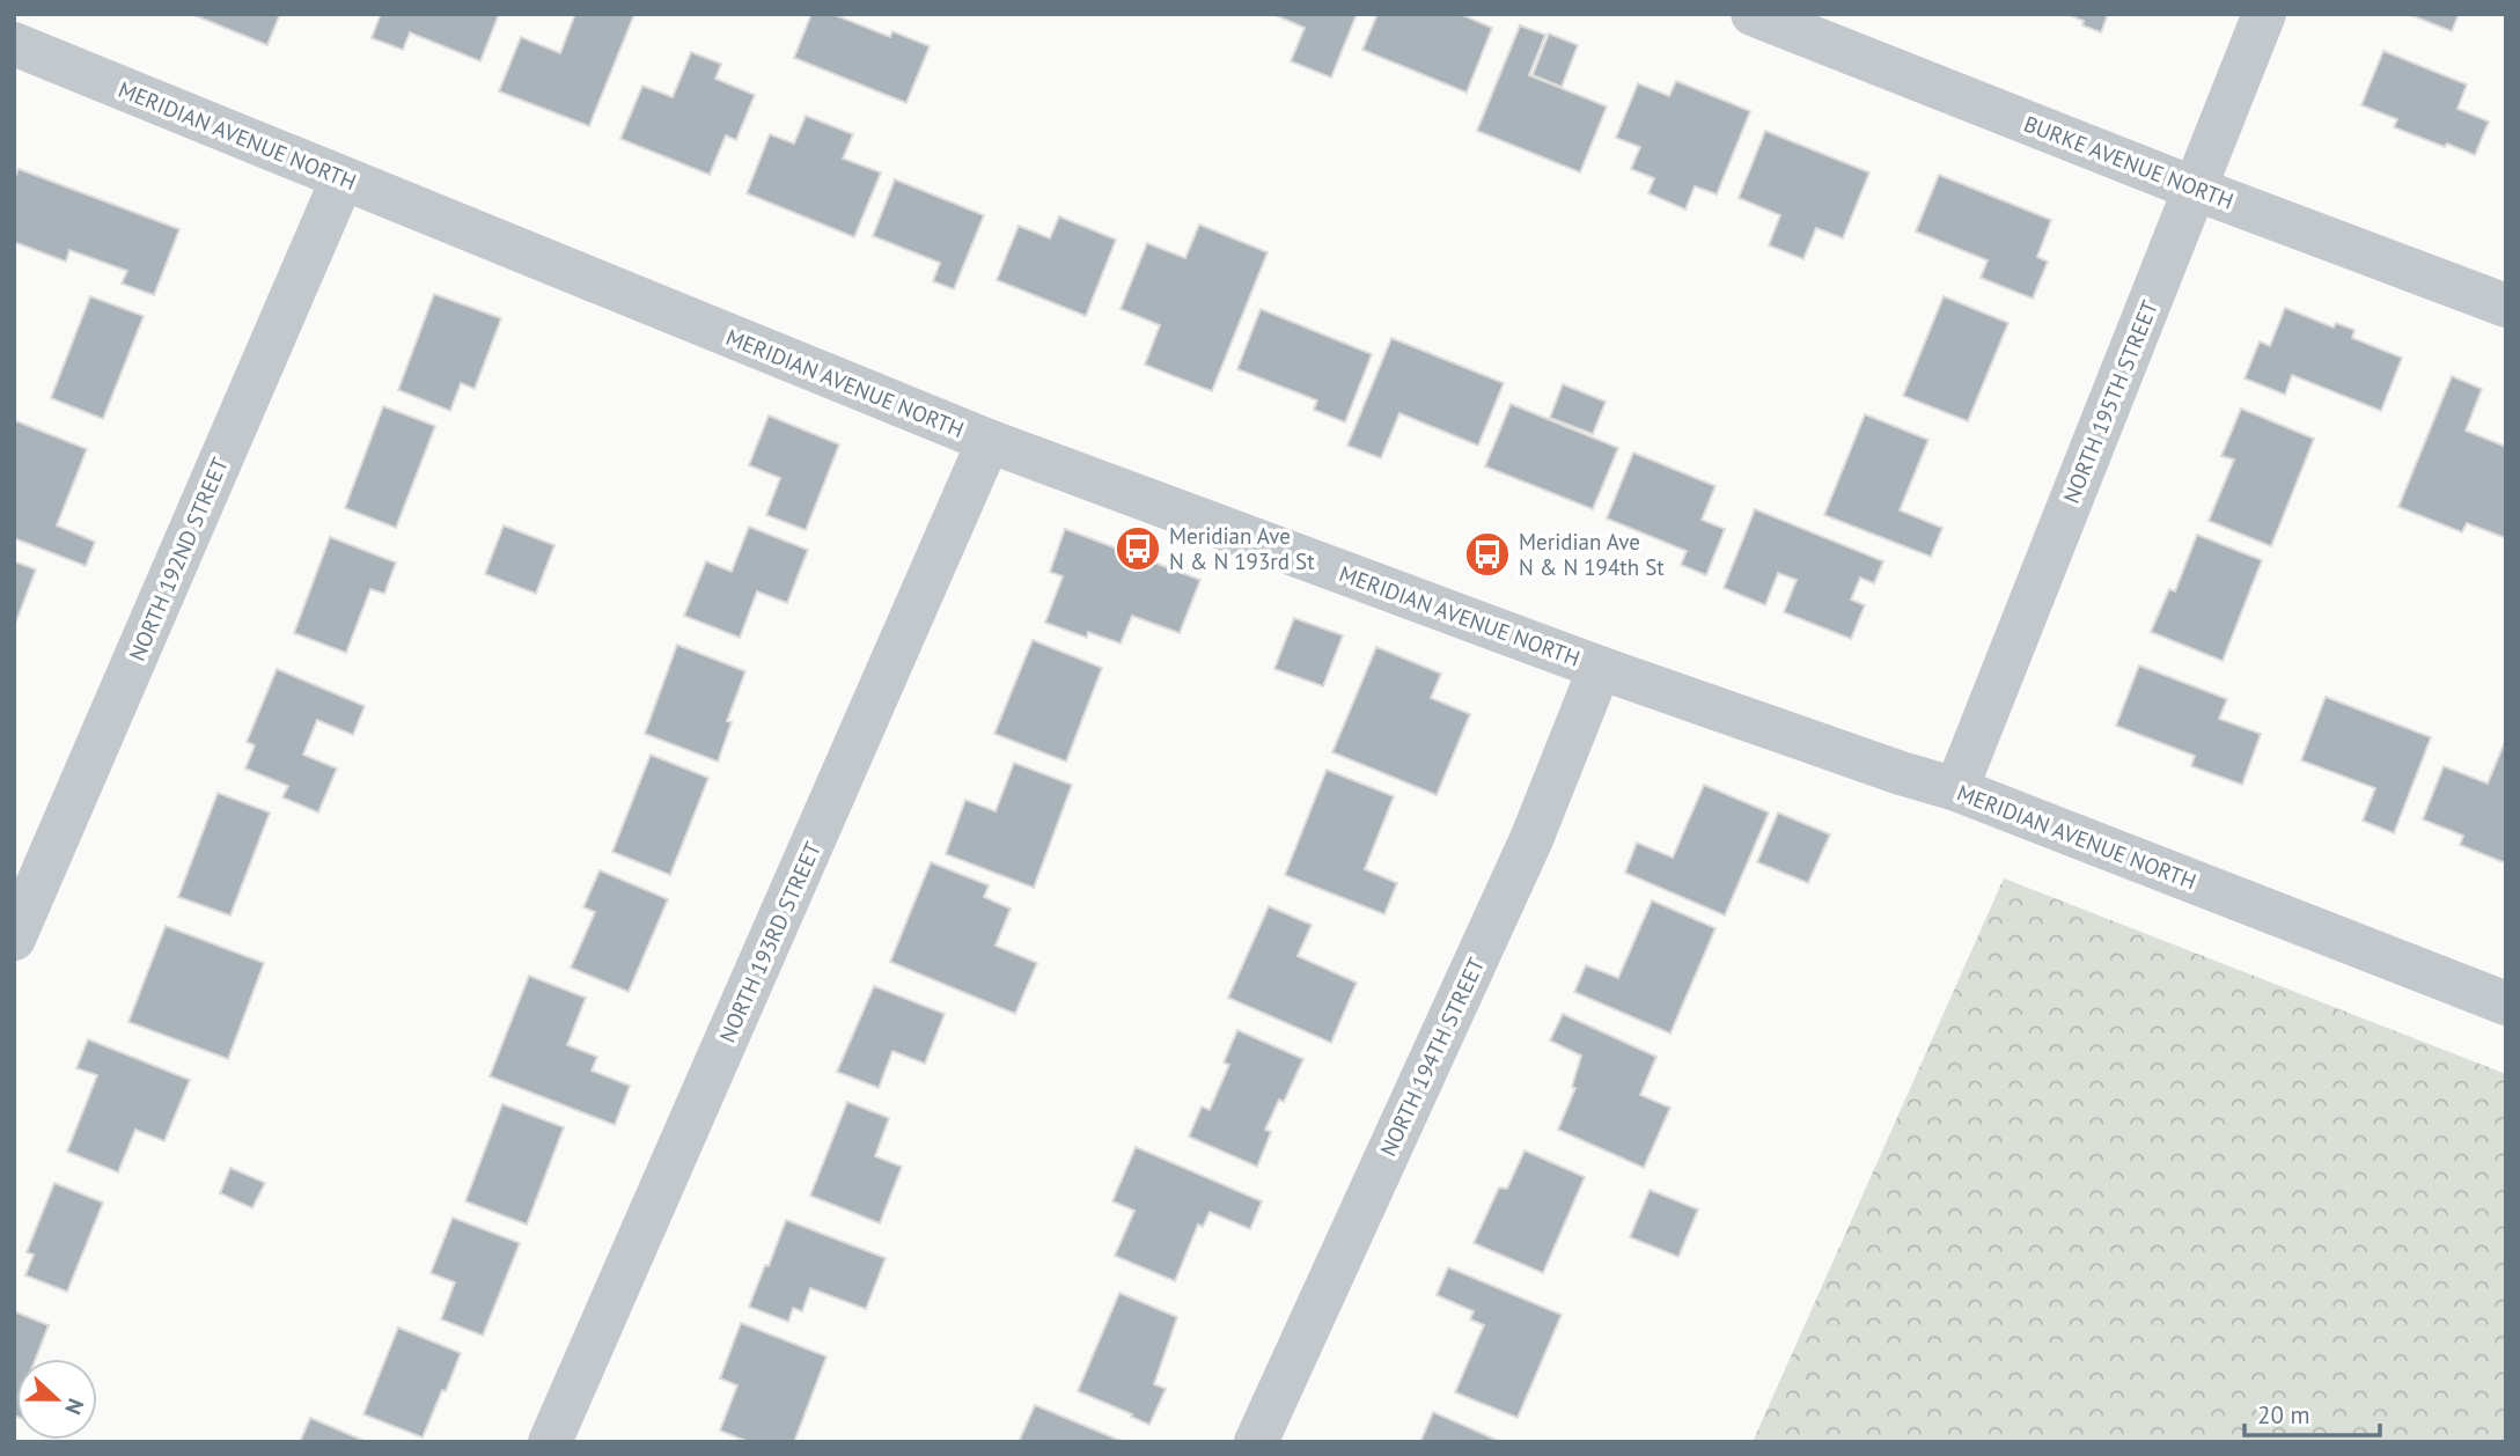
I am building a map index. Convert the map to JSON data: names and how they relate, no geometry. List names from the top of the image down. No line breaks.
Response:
{"streets":{"street":["MERIDIAN AVENUE NORTH","BURKE AVENUE NORTH","NORTH 195TH STREET","NORTH 192ND STREET","NORTH 193RD STREET","NORTH 194TH STREET"]},"crossings":[["MERIDIAN AVENUE NORTH","NORTH 195TH STREET"],["MERIDIAN AVENUE NORTH","NORTH 192ND STREET"],["MERIDIAN AVENUE NORTH","NORTH 193RD STREET"],["MERIDIAN AVENUE NORTH","NORTH 194TH STREET"],["BURKE AVENUE NORTH","NORTH 195TH STREET"]],"places":{"bus stop":["Meridian Ave N & N 193rd St","Meridian Ave N & N 194th St"]},"scale_bar":"20 m","north":"right"}
